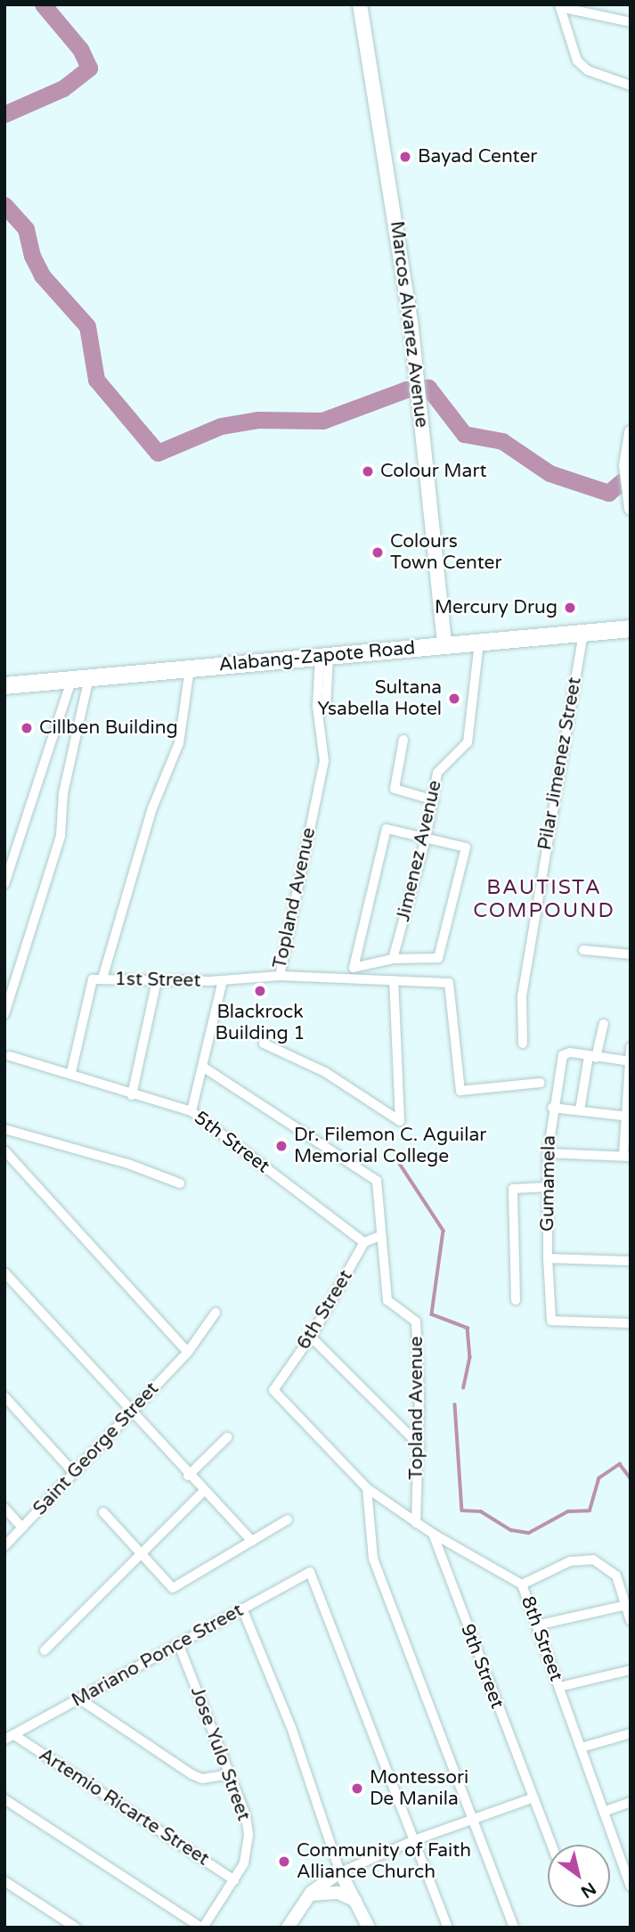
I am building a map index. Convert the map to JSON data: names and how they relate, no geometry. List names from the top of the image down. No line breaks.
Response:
{"streets":{"highway":["Alabang-Zapote Road"],"main road":["Marcos Alvarez Avenue"],"street":["Pilar Jimenez Street","Jimenez Avenue","Topland Avenue","1st Street","5th Street","Gumamela","6th Street","Saint George Street","8th Street","Mariano Ponce Street","9th Street","Jose Yulo Street","Artemio Ricarte Street"]},"crossings":[["Marcos Alvarez Avenue","Alabang-Zapote Road"],["Alabang-Zapote Road","Pilar Jimenez Street"],["Alabang-Zapote Road","Jimenez Avenue"],["Alabang-Zapote Road","Topland Avenue"],["Topland Avenue","1st Street"],["Topland Avenue","8th Street"],["5th Street","6th Street"],["6th Street","8th Street"],["8th Street","9th Street"],["Mariano Ponce Street","Jose Yulo Street"],["Mariano Ponce Street","Artemio Ricarte Street"],["Jose Yulo Street","Artemio Ricarte Street"]],"districts":["BAUTISTA COMPOUND"],"places":["Bayad Center","Colour Mart","Colours Town Center","Mercury Drug","Sultana Ysabella Hotel","Cillben Building","Blackrock Building 1","Dr. Filemon C. Aguilar Memorial College","Montessori De Manila","Community of Faith Alliance Church"],"north":"bottom right"}
